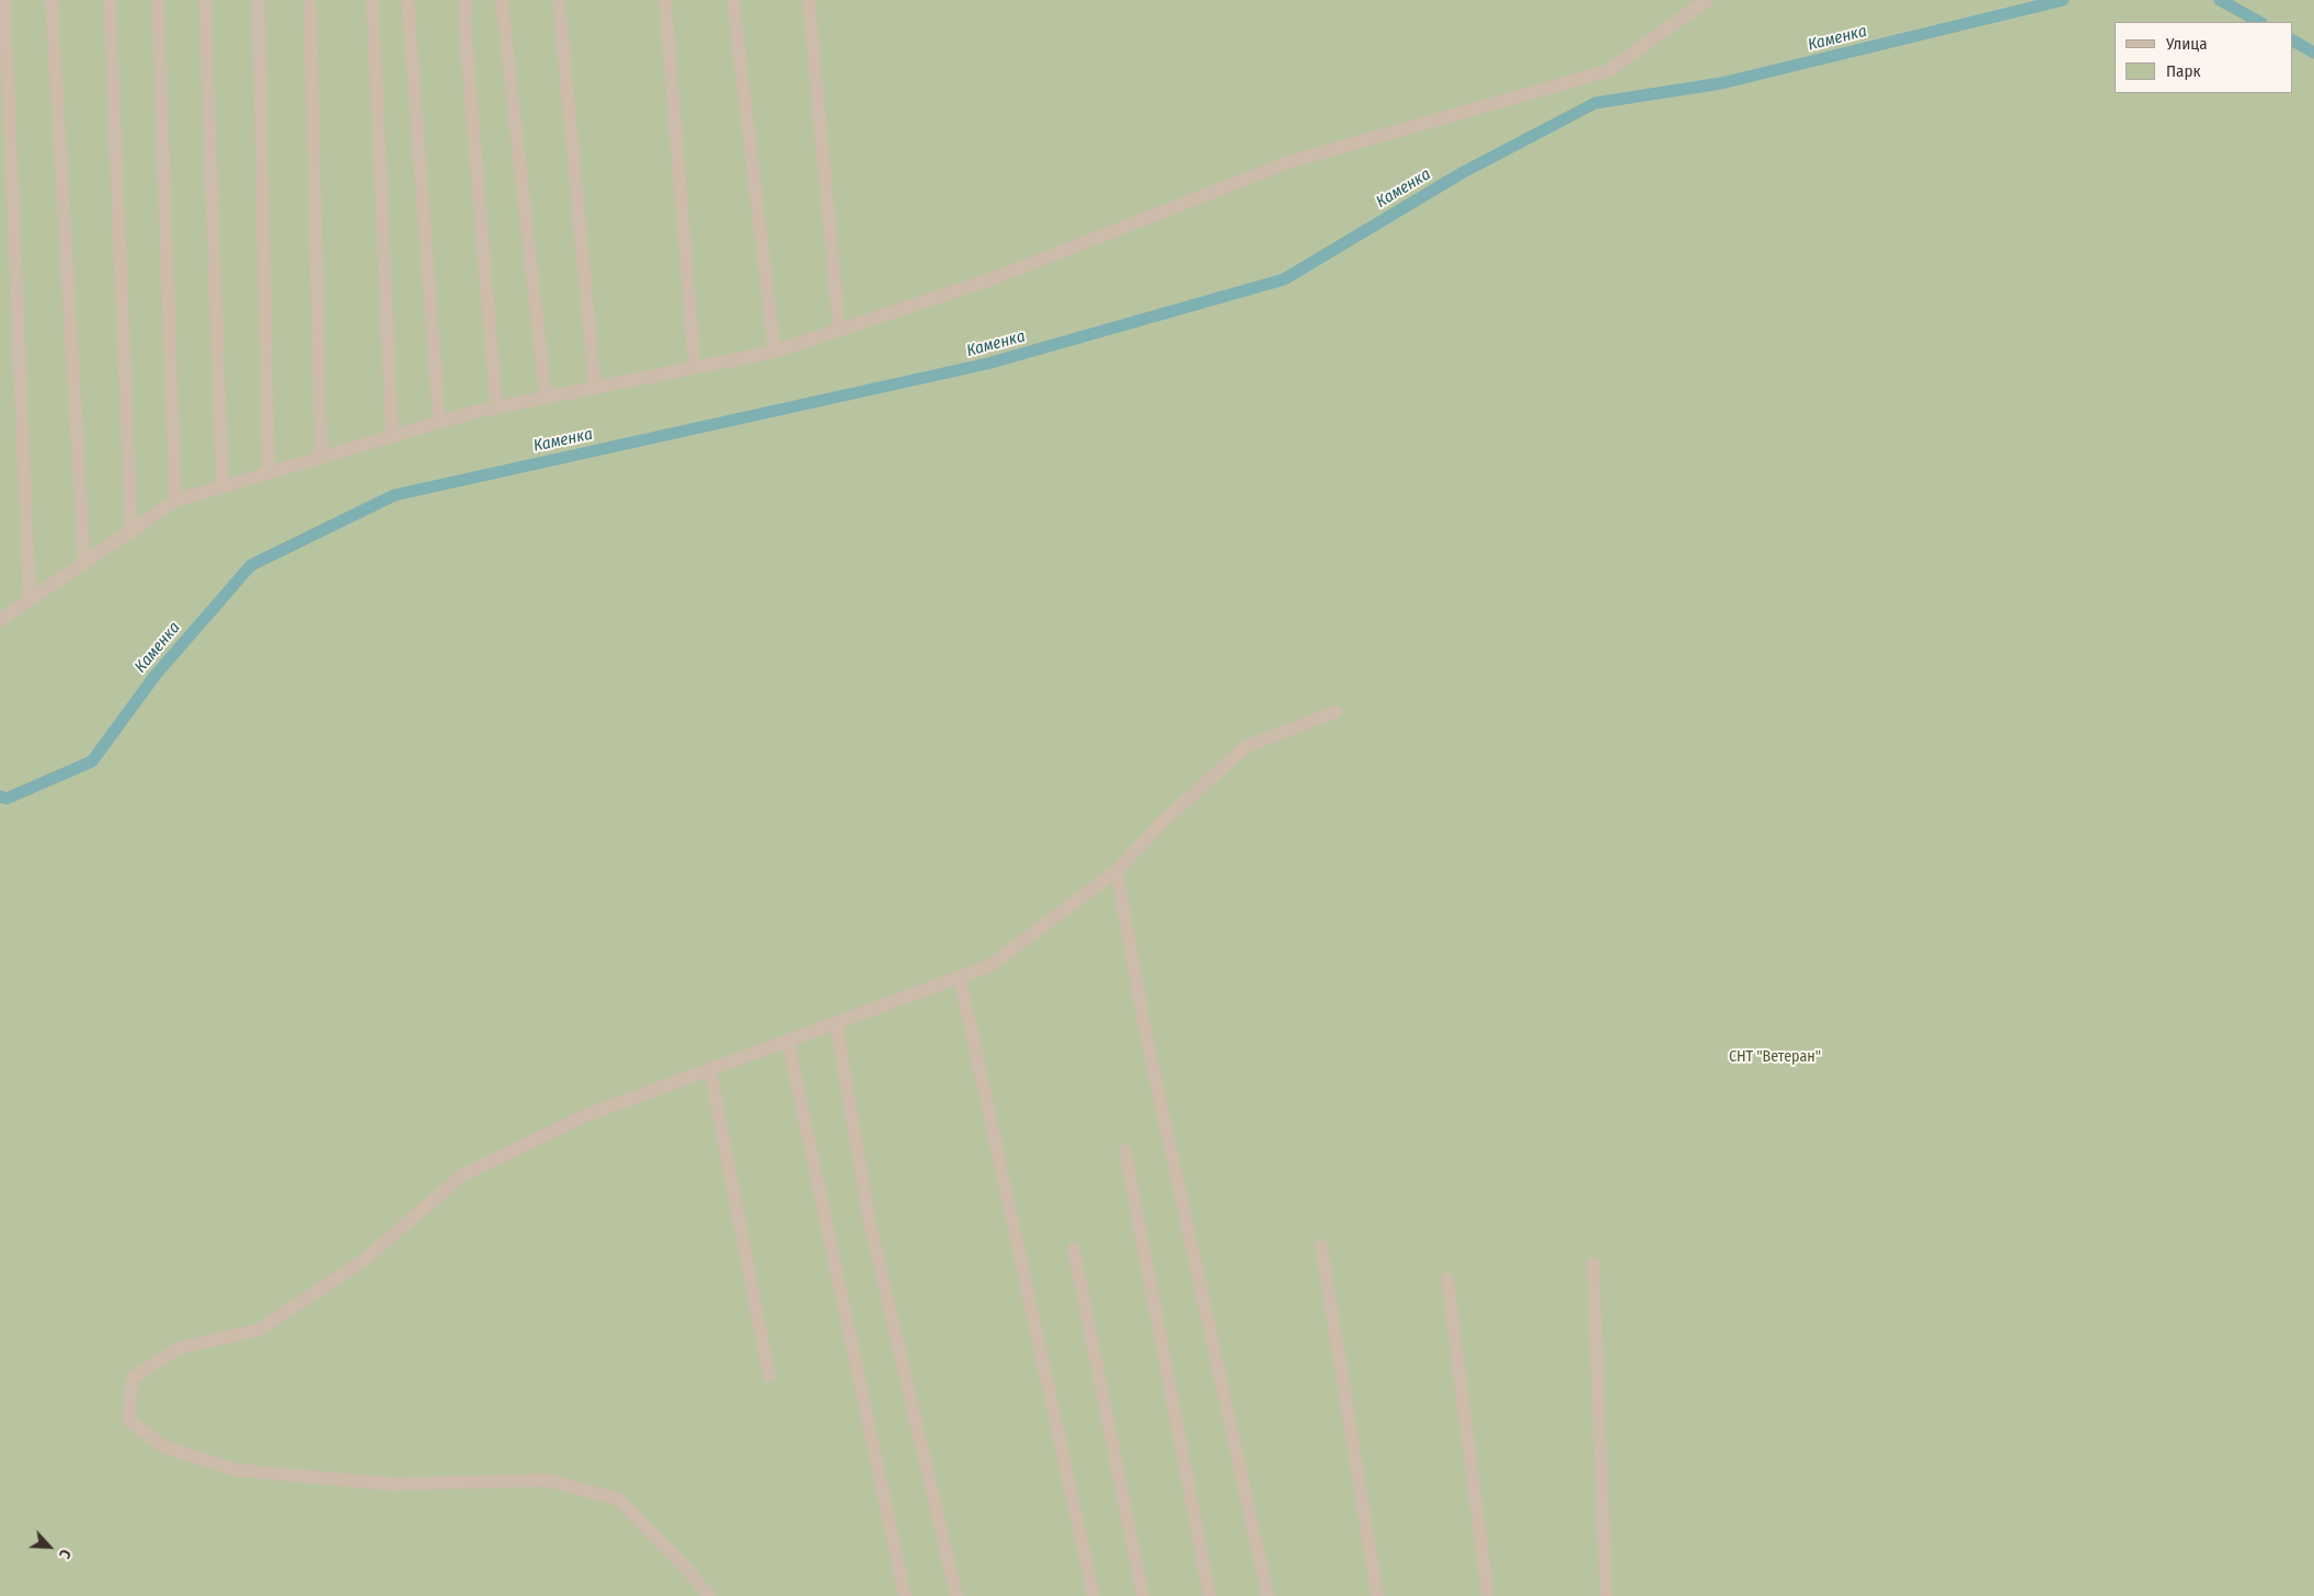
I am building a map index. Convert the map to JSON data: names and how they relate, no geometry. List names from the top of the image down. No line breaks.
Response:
{"water":["Каменка"],"parks":["СНТ \"Ветеран\""],"legend":["Улица","Парк"],"north":"bottom right"}
